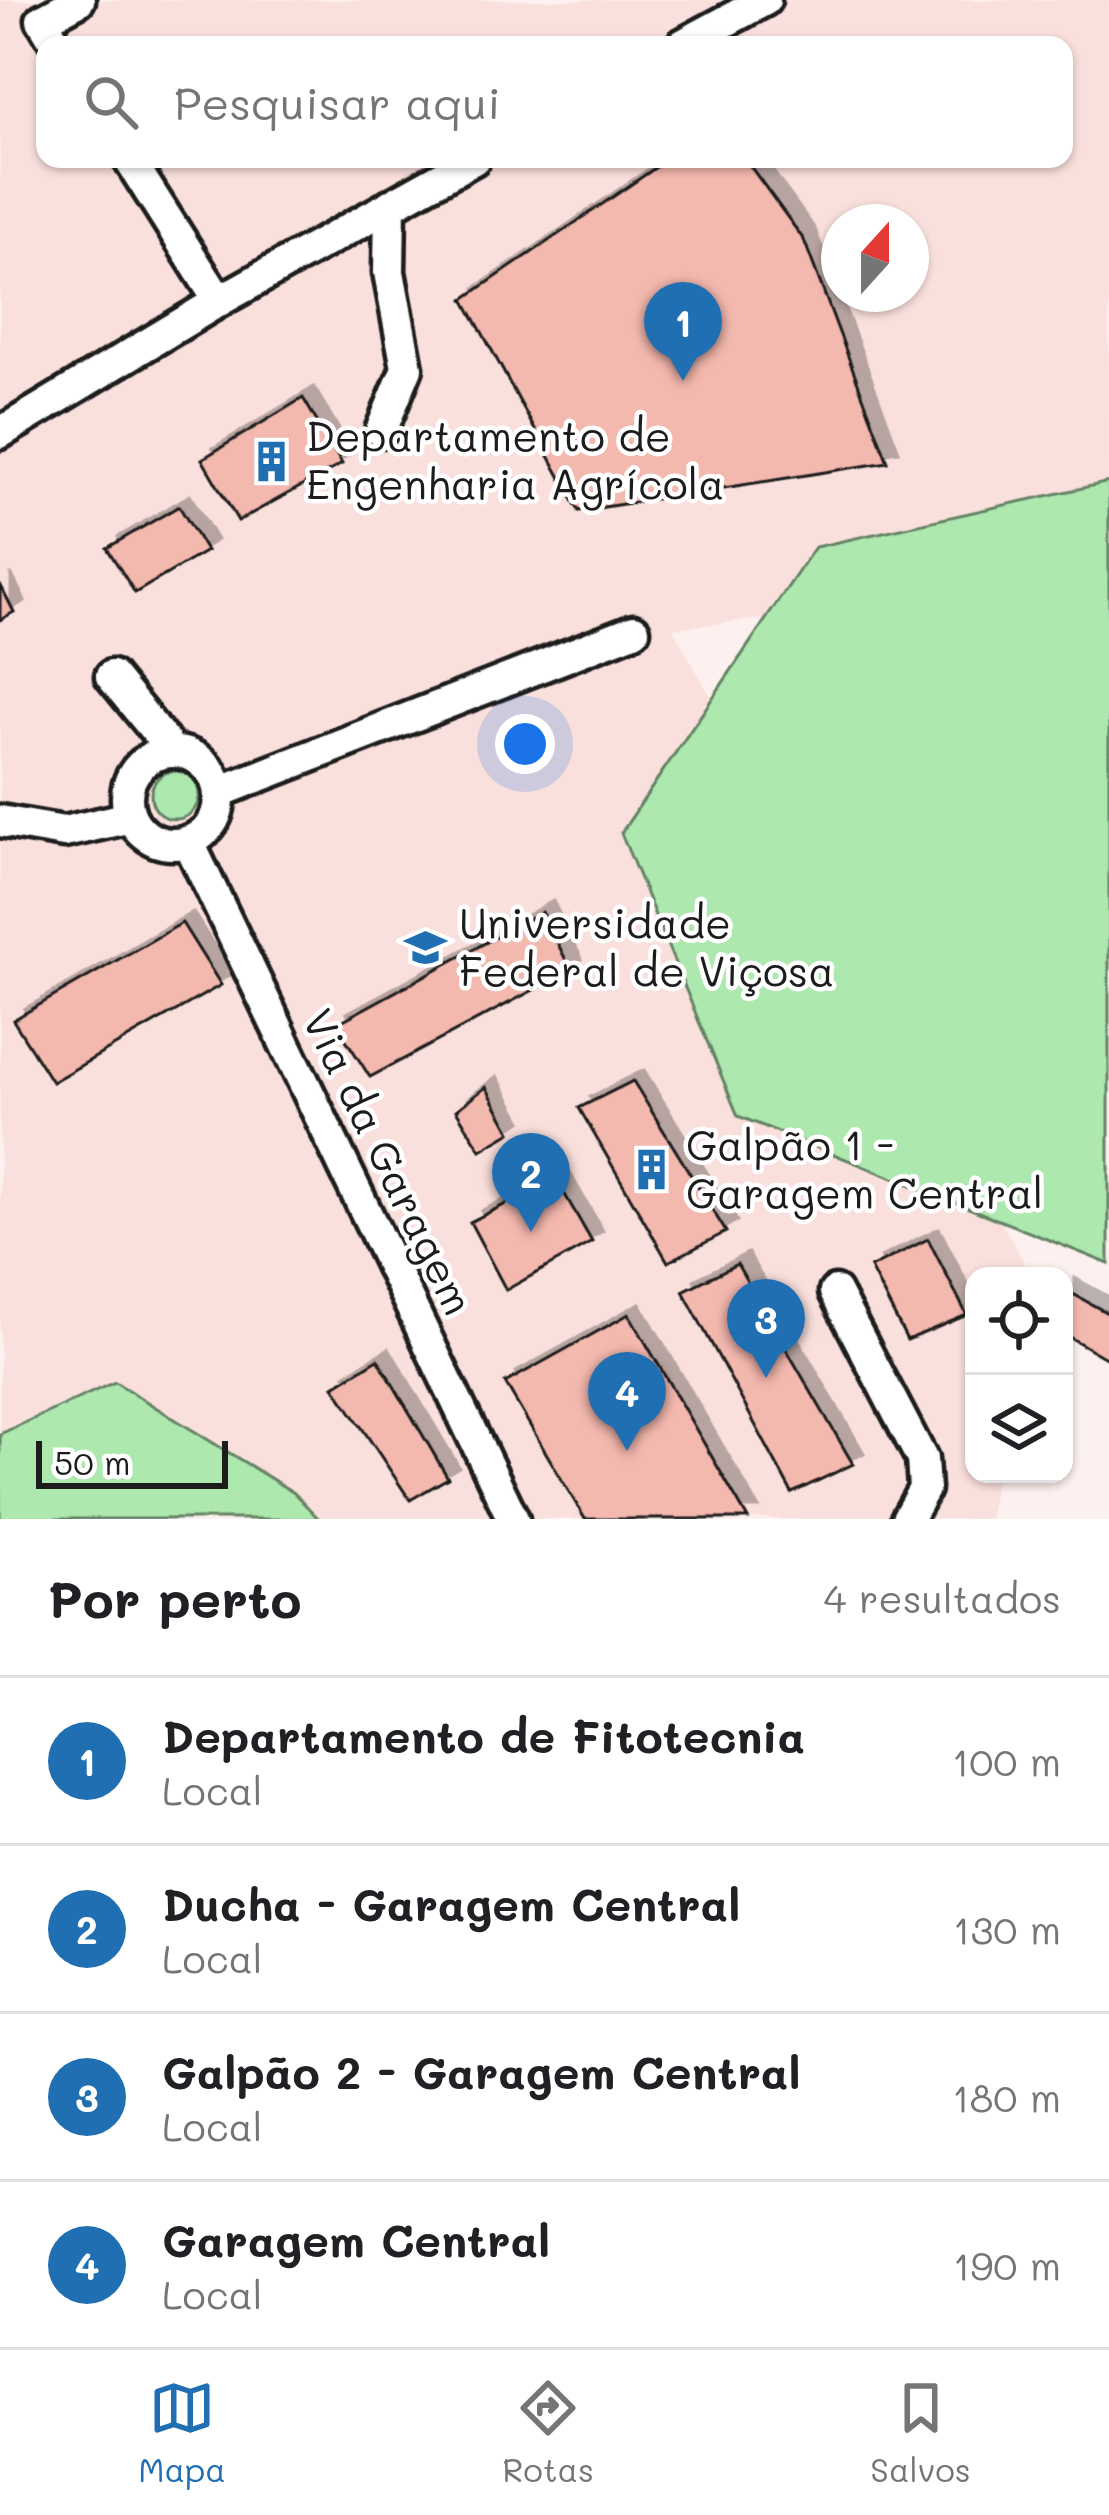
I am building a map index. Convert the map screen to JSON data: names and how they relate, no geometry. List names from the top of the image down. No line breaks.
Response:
{"streets":{"street":["Via da Garagem"]},"places":{"building":["Departamento de Engenharia Agrícola","Galpão 1 - Garagem Central"],"school or university":["Universidade Federal de Viçosa"]},"scale_bar":"50 m","north":"top","page":{"search":"Pesquisar aqui","pins":["1","2","3","4"],"scale":"50 m","heading":["Por perto","4 resultados"],"list":[{"mark":"1","name":"Departamento de Fitotecnia","note":"Local","value":"100 m"},{"mark":"2","name":"Ducha - Garagem Central","note":"Local","value":"130 m"},{"mark":"3","name":"Galpão 2 - Garagem Central","note":"Local","value":"180 m"},{"mark":"4","name":"Garagem Central","note":"Local","value":"190 m"}],"nav":["Mapa","Rotas","Salvos"]}}
